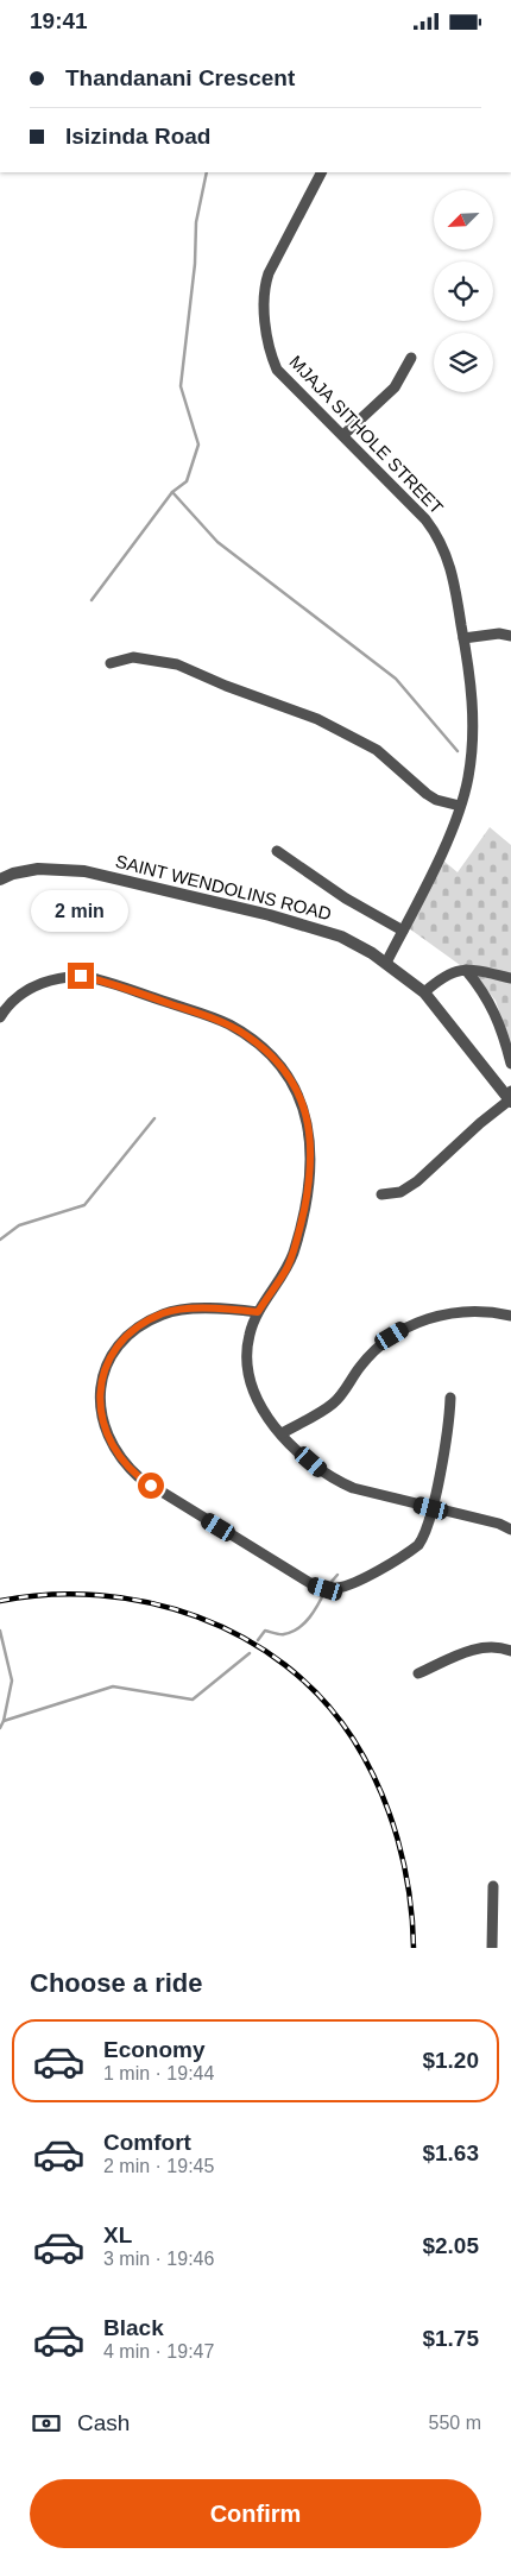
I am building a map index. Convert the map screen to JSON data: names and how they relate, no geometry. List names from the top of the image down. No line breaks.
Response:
{"streets":{"street":["MJAJA SITHOLE STREET","SAINT WENDOLINS ROAD"]},"crossings":[["MJAJA SITHOLE STREET","SAINT WENDOLINS ROAD"]],"north":"bottom left","page":{"status":"19:41","banner":["Thandanani Crescent","Isizinda Road"],"bubble":"2 min","heading":"Choose a ride","list":[{"name":"Economy","note":"1 min · 19:44","value":"$1.20"},{"name":"Comfort","note":"2 min · 19:45","value":"$1.63"},{"name":"XL","note":"3 min · 19:46","value":"$2.05"},{"name":"Black","note":"4 min · 19:47","value":"$1.75"}],"pay":["Cash","550 m"],"buttons":"Confirm"}}
